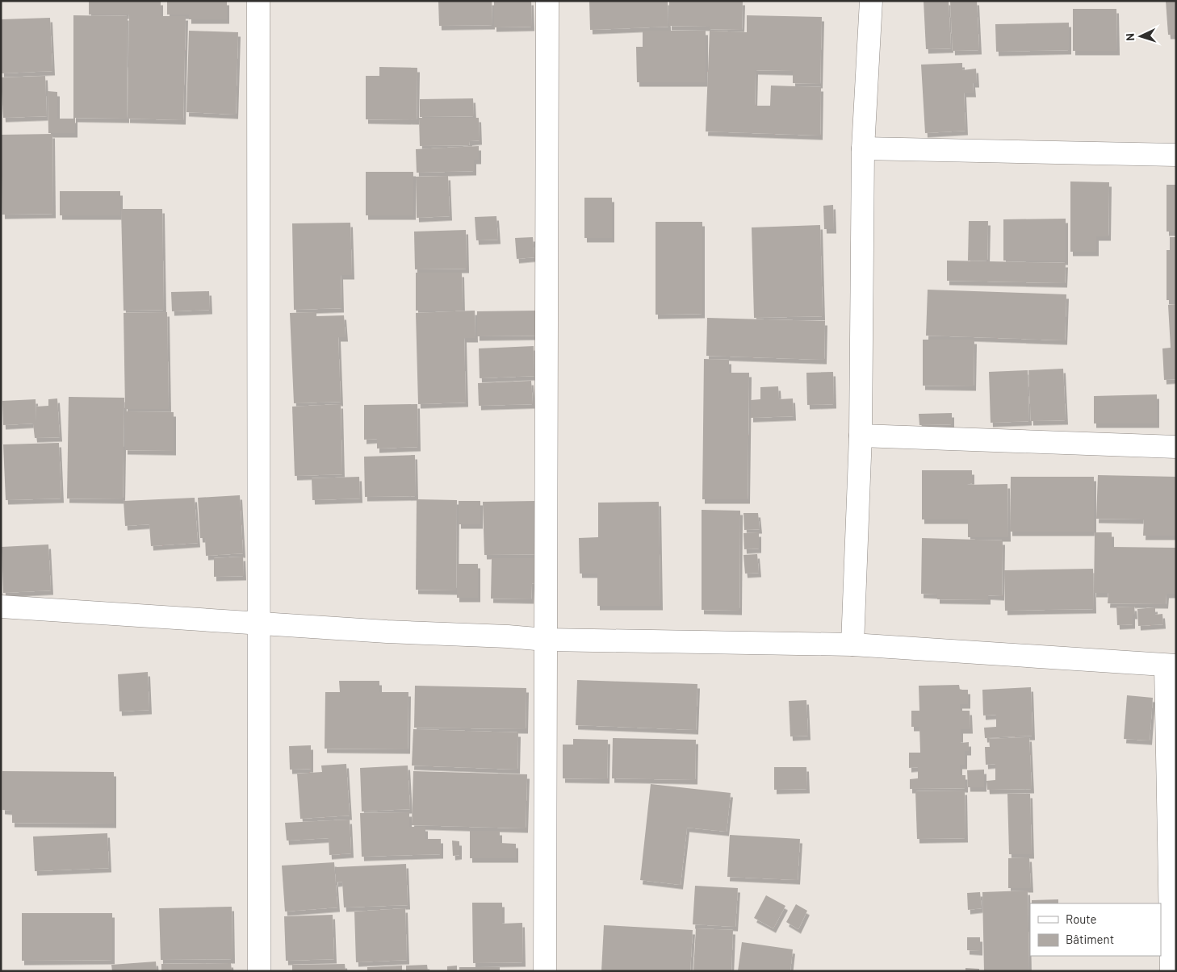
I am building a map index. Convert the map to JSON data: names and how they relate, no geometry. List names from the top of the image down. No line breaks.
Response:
{"legend":["Route","Bâtiment"],"north":"left"}
